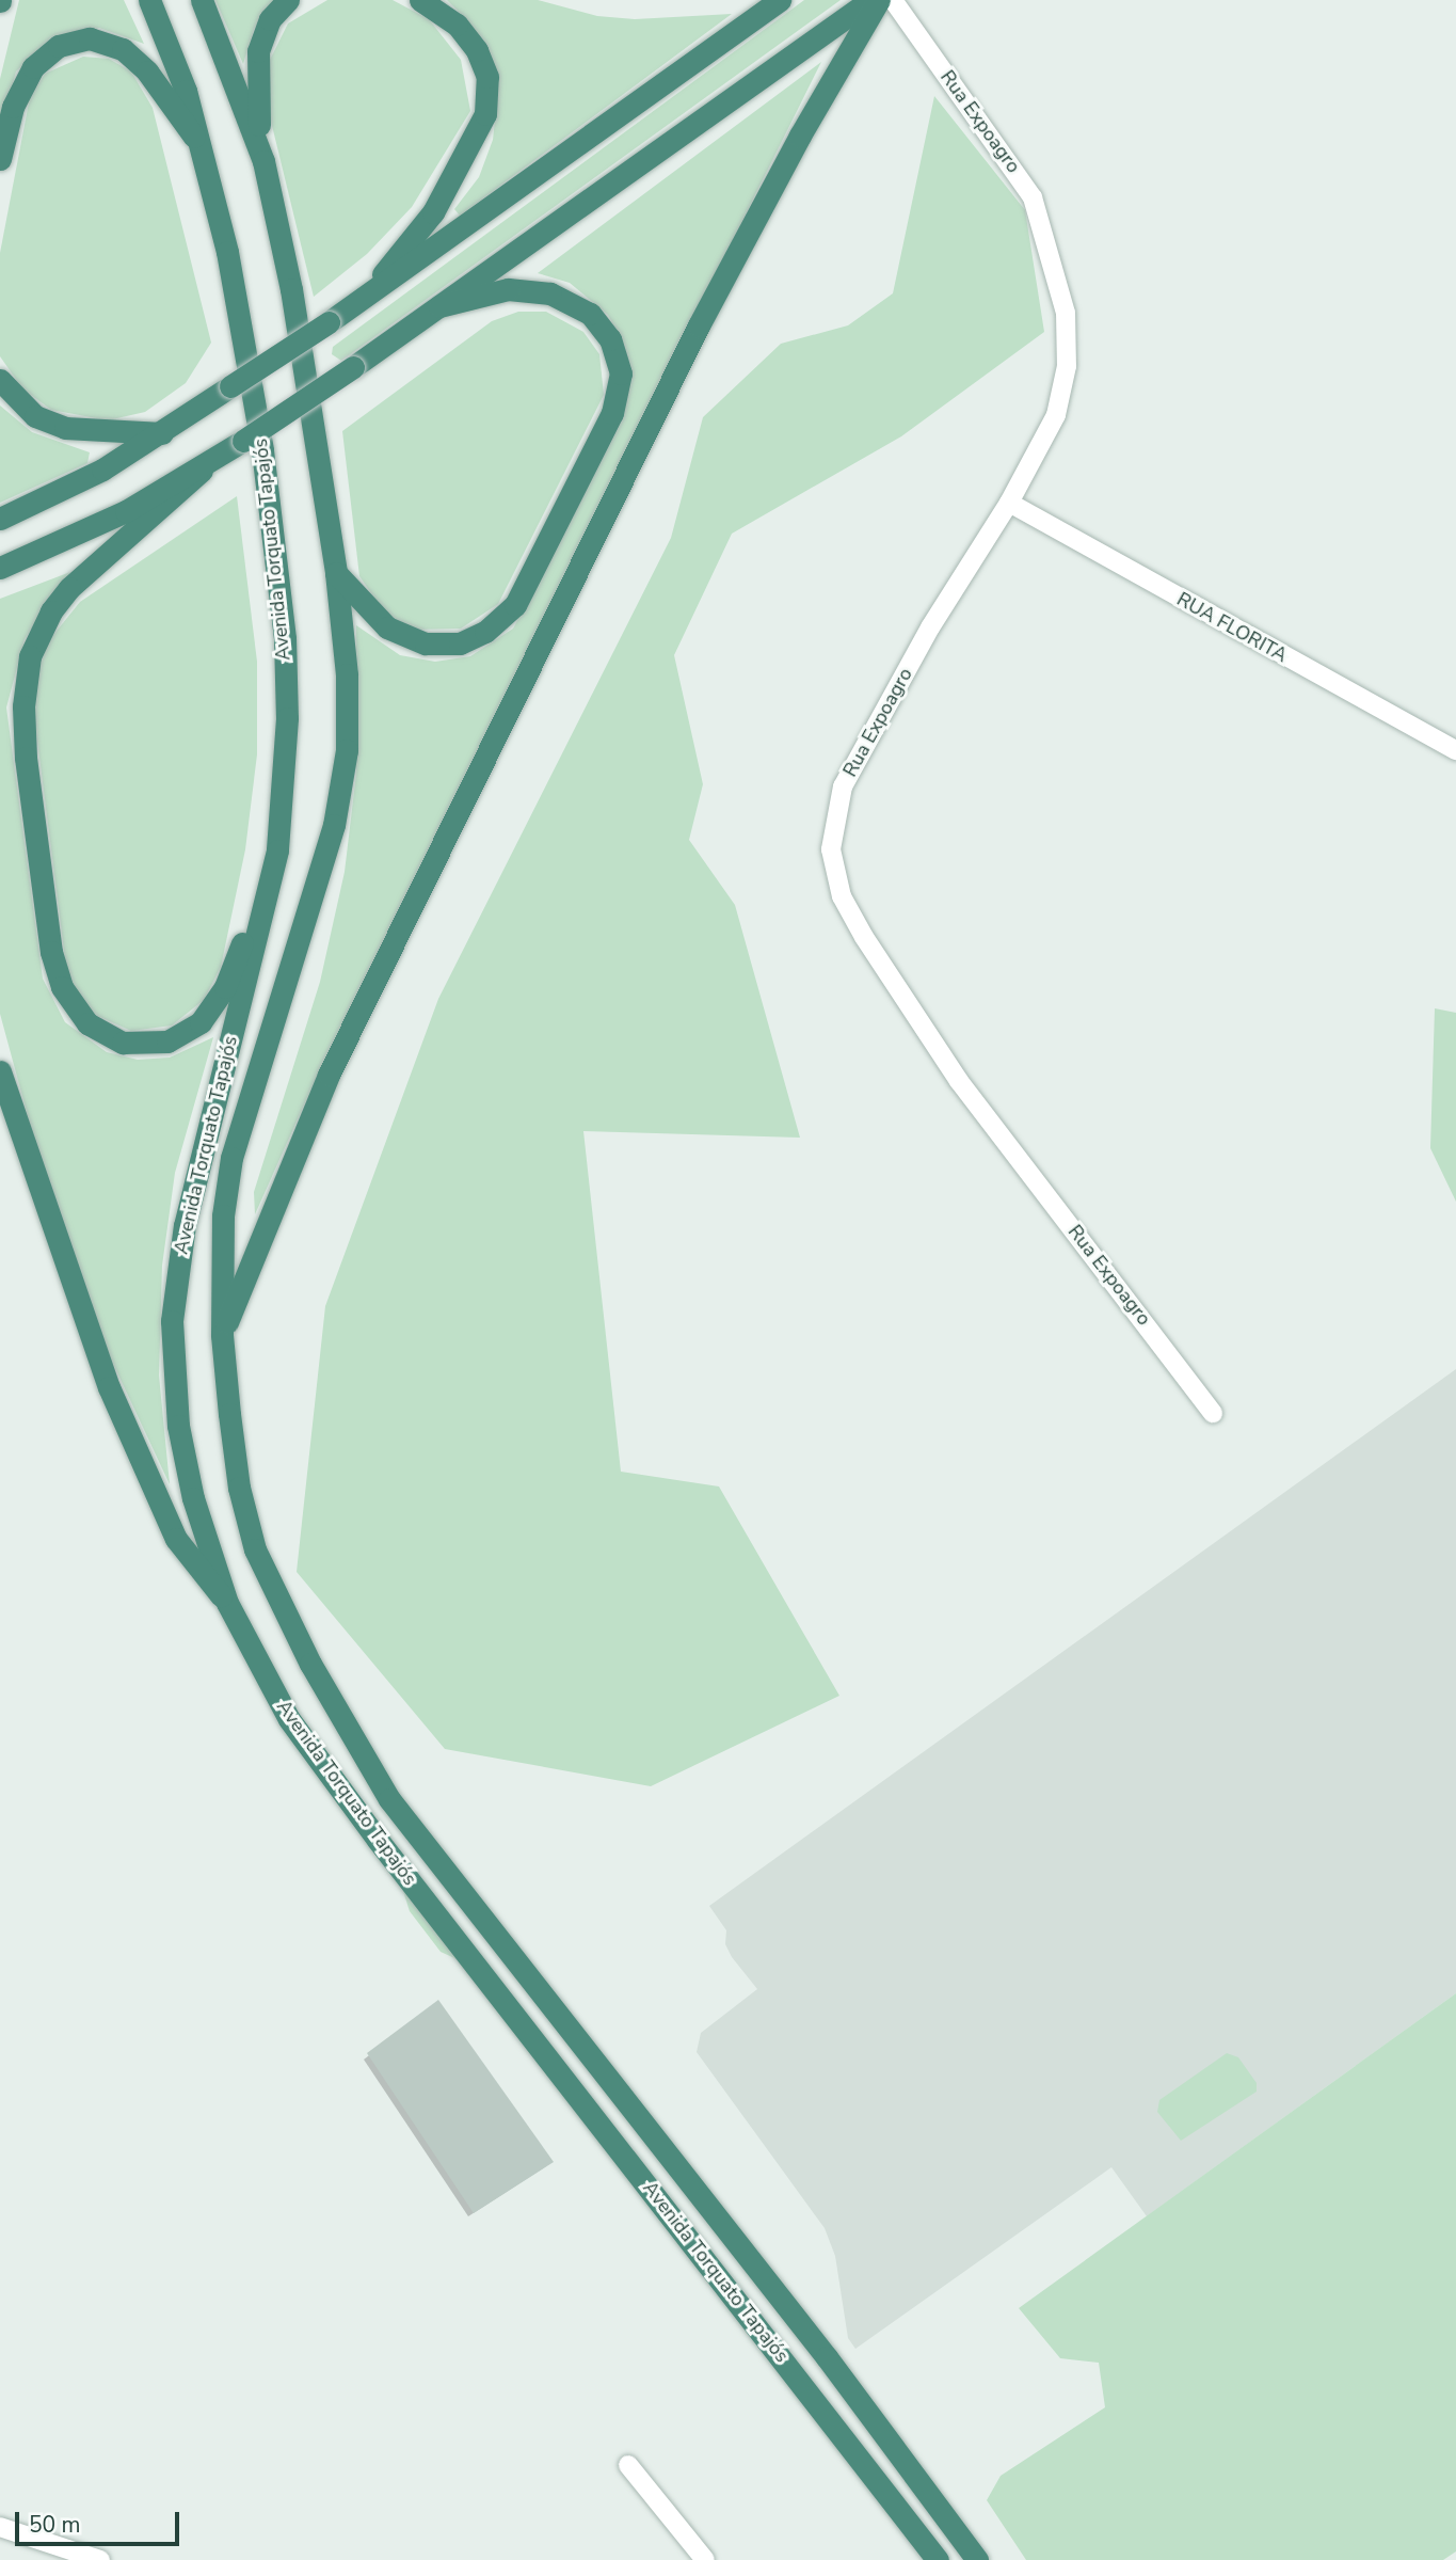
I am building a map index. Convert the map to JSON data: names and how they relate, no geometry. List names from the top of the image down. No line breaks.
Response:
{"streets":{"highway":["Avenida Torquato Tapajós"],"street":["Rua Expoagro","RUA FLORITA"]},"crossings":[["Rua Expoagro","RUA FLORITA"]],"scale_bar":"50 m"}
